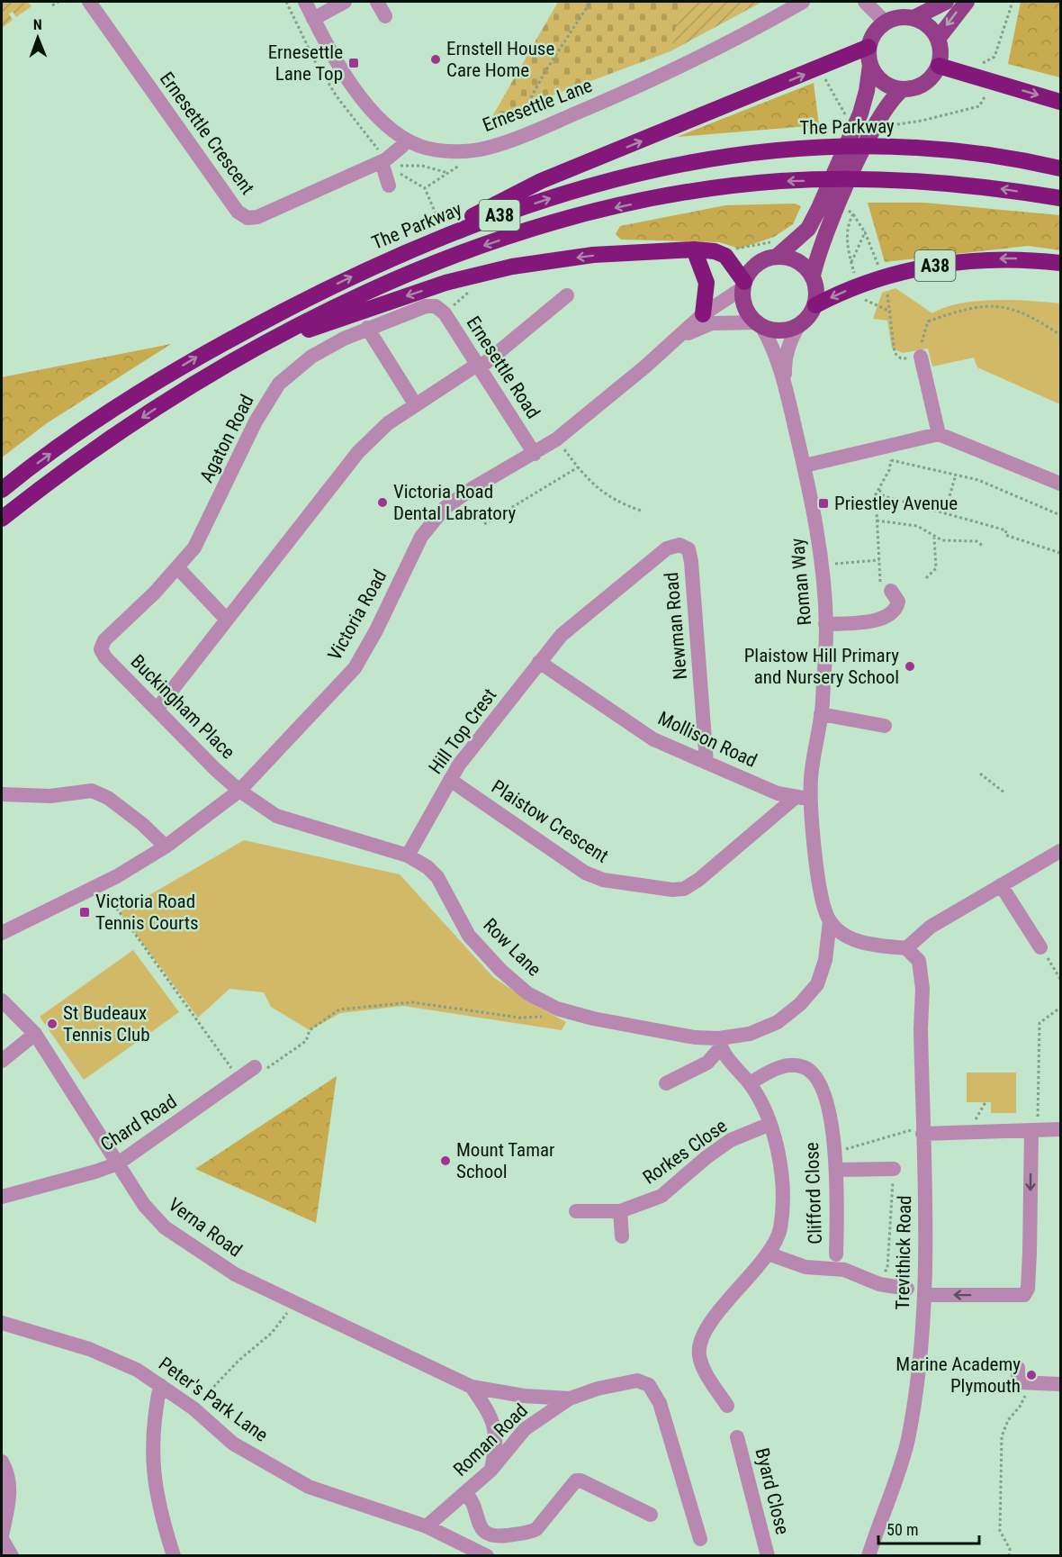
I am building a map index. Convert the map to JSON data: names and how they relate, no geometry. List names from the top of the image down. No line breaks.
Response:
{"streets":{"highway":["The Parkway","A38"],"street":["Ernesettle Lane","Ernesettle Crescent","Ernesettle Road","Agaton Road","Roman Way","Victoria Road","Newman Road","Buckingham Place","Hill Top Crest","Mollison Road","Plaistow Crescent","Row Lane","Chard Road","Rorkes Close","Clifford Close","Verna Road","Trevithick Road","Peter's Park Lane","Roman Road","Byard Close"]},"crossings":[["Ernesettle Lane","Ernesettle Crescent"],["The Parkway","A38"],["A38","Roman Way"],["A38","Victoria Road"],["Ernesettle Road","Agaton Road"],["Ernesettle Road","Victoria Road"],["Agaton Road","Buckingham Place"],["Roman Way","Victoria Road"],["Roman Way","Mollison Road"],["Roman Way","Row Lane"],["Victoria Road","Buckingham Place"],["Victoria Road","Row Lane"],["Newman Road","Hill Top Crest"],["Newman Road","Mollison Road"],["Buckingham Place","Row Lane"],["Hill Top Crest","Mollison Road"],["Hill Top Crest","Plaistow Crescent"],["Hill Top Crest","Row Lane"],["Mollison Road","Plaistow Crescent"],["Chard Road","Verna Road"],["Verna Road","Roman Road"],["Peter's Park Lane","Roman Road"]],"places":{"other":["Ernstell House Care Home","Victoria Road Dental Labratory","Plaistow Hill Primary and Nursery School","St Budeaux Tennis Club","Mount Tamar School","Marine Academy Plymouth"],"transit":["Ernesettle Lane Top","Priestley Avenue","Victoria Road Tennis Courts"]},"scale_bar":"50 m","north":"top"}
